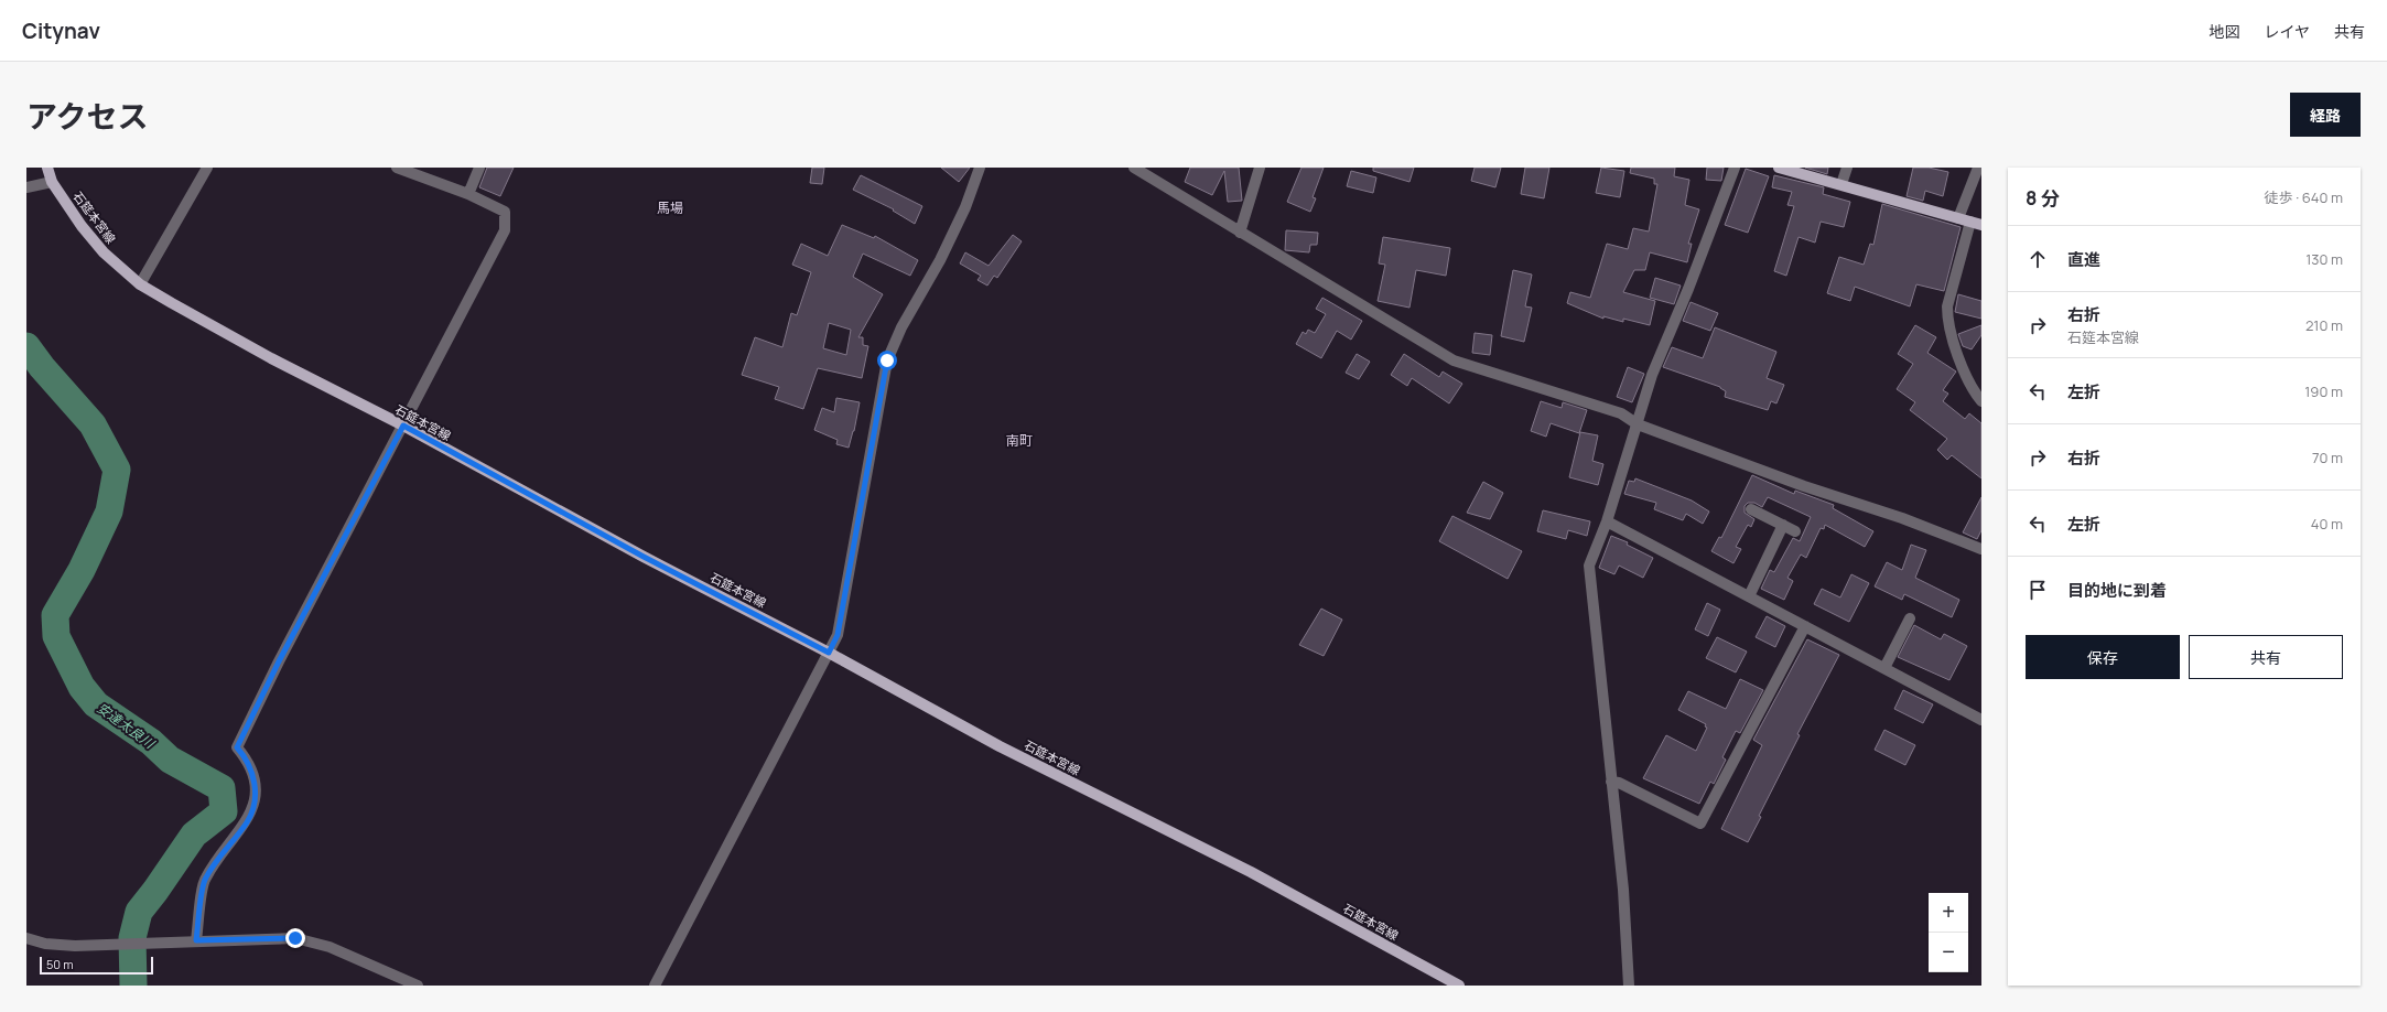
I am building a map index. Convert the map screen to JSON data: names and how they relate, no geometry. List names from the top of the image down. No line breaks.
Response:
{"streets":{"main road":["石筵本宮線"]},"districts":["馬場","南町"],"water":["安達太良川"],"scale_bar":"50 m","page":{"header":"Citynav","nav":["地図","レイヤ","共有"],"title":"アクセス","buttons":["経路",["保存","共有"]],"heading":["8 分","徒歩 · 640 m"],"list":[["直進","130 m"],["右折","石筵本宮線","210 m"],["左折","190 m"],["右折","70 m"],["左折","40 m"],"目的地に到着"],"map_buttons":["+","−"],"scale":"50 m"}}
